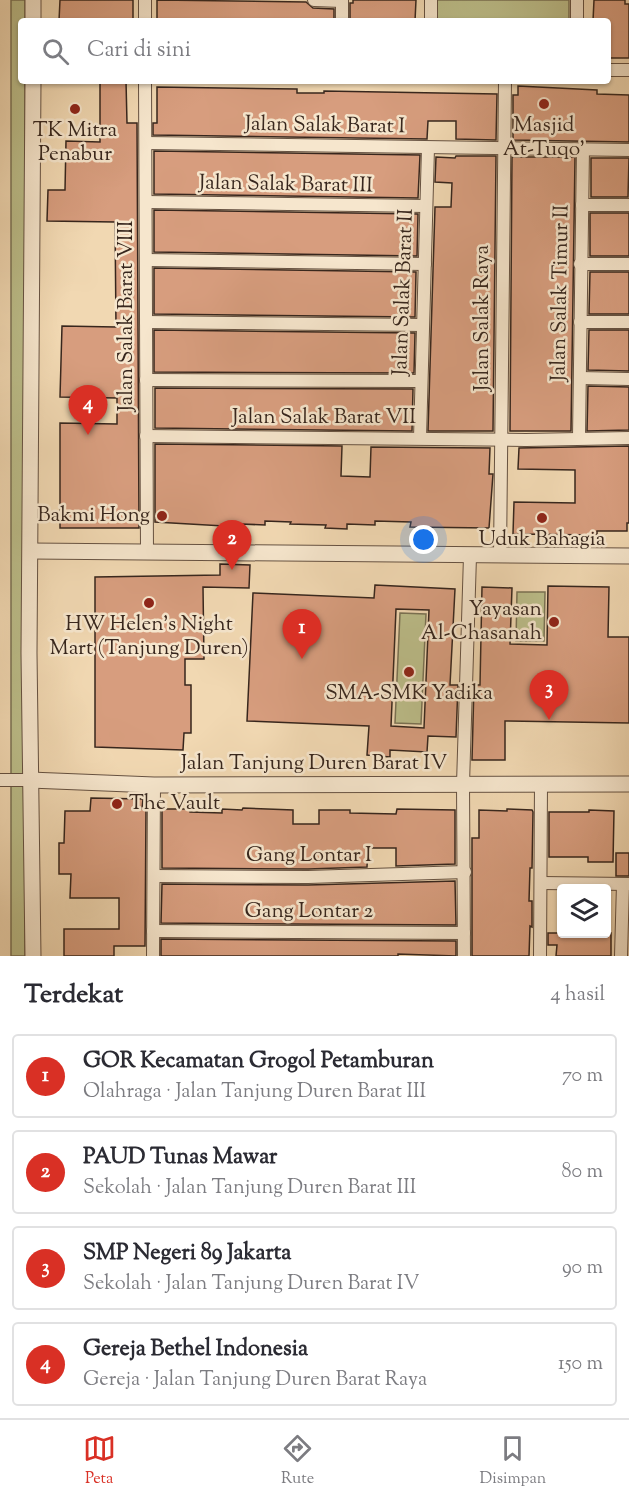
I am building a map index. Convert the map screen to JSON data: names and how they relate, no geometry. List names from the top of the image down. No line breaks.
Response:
{"streets":{"street":["Jalan Salak Barat I","Jalan Salak Barat III","Jalan Salak Barat II","Jalan Salak Timur II","Jalan Salak Barat VIII","Jalan Salak Raya","Jalan Salak Barat VII","Jalan Tanjung Duren Barat IV","Gang Lontar I","Gang Lontar 2"]},"crossings":[["Jalan Salak Barat I","Jalan Salak Barat II"],["Jalan Salak Barat I","Jalan Salak Timur II"],["Jalan Salak Barat I","Jalan Salak Barat VIII"],["Jalan Salak Barat I","Jalan Salak Raya"],["Jalan Salak Barat III","Jalan Salak Barat II"],["Jalan Salak Barat III","Jalan Salak Barat VIII"],["Jalan Salak Barat II","Jalan Salak Barat VII"],["Jalan Salak Timur II","Jalan Salak Barat VII"],["Jalan Salak Barat VIII","Jalan Salak Barat VII"],["Jalan Salak Raya","Jalan Salak Barat VII"]],"places":["Masjid At-Tuqo'","TK Mitra Penabur","Bakmi Hong","Uduk Bahagia","HW Helen's Night Mart (Tanjung Duren)","Yayasan Al-Chasanah","SMA-SMK Yadika","The Vault"],"page":{"search":"Cari di sini","pins":["4","2","1","3"],"heading":["Terdekat","4 hasil"],"list":[{"mark":"1","name":"GOR Kecamatan Grogol Petamburan","note":"Olahraga · Jalan Tanjung Duren Barat III","value":"70 m"},{"mark":"2","name":"PAUD Tunas Mawar","note":"Sekolah · Jalan Tanjung Duren Barat III","value":"80 m"},{"mark":"3","name":"SMP Negeri 89 Jakarta","note":"Sekolah · Jalan Tanjung Duren Barat IV","value":"90 m"},{"mark":"4","name":"Gereja Bethel Indonesia","note":"Gereja · Jalan Tanjung Duren Barat Raya","value":"150 m"}],"nav":["Peta","Rute","Disimpan"]}}
